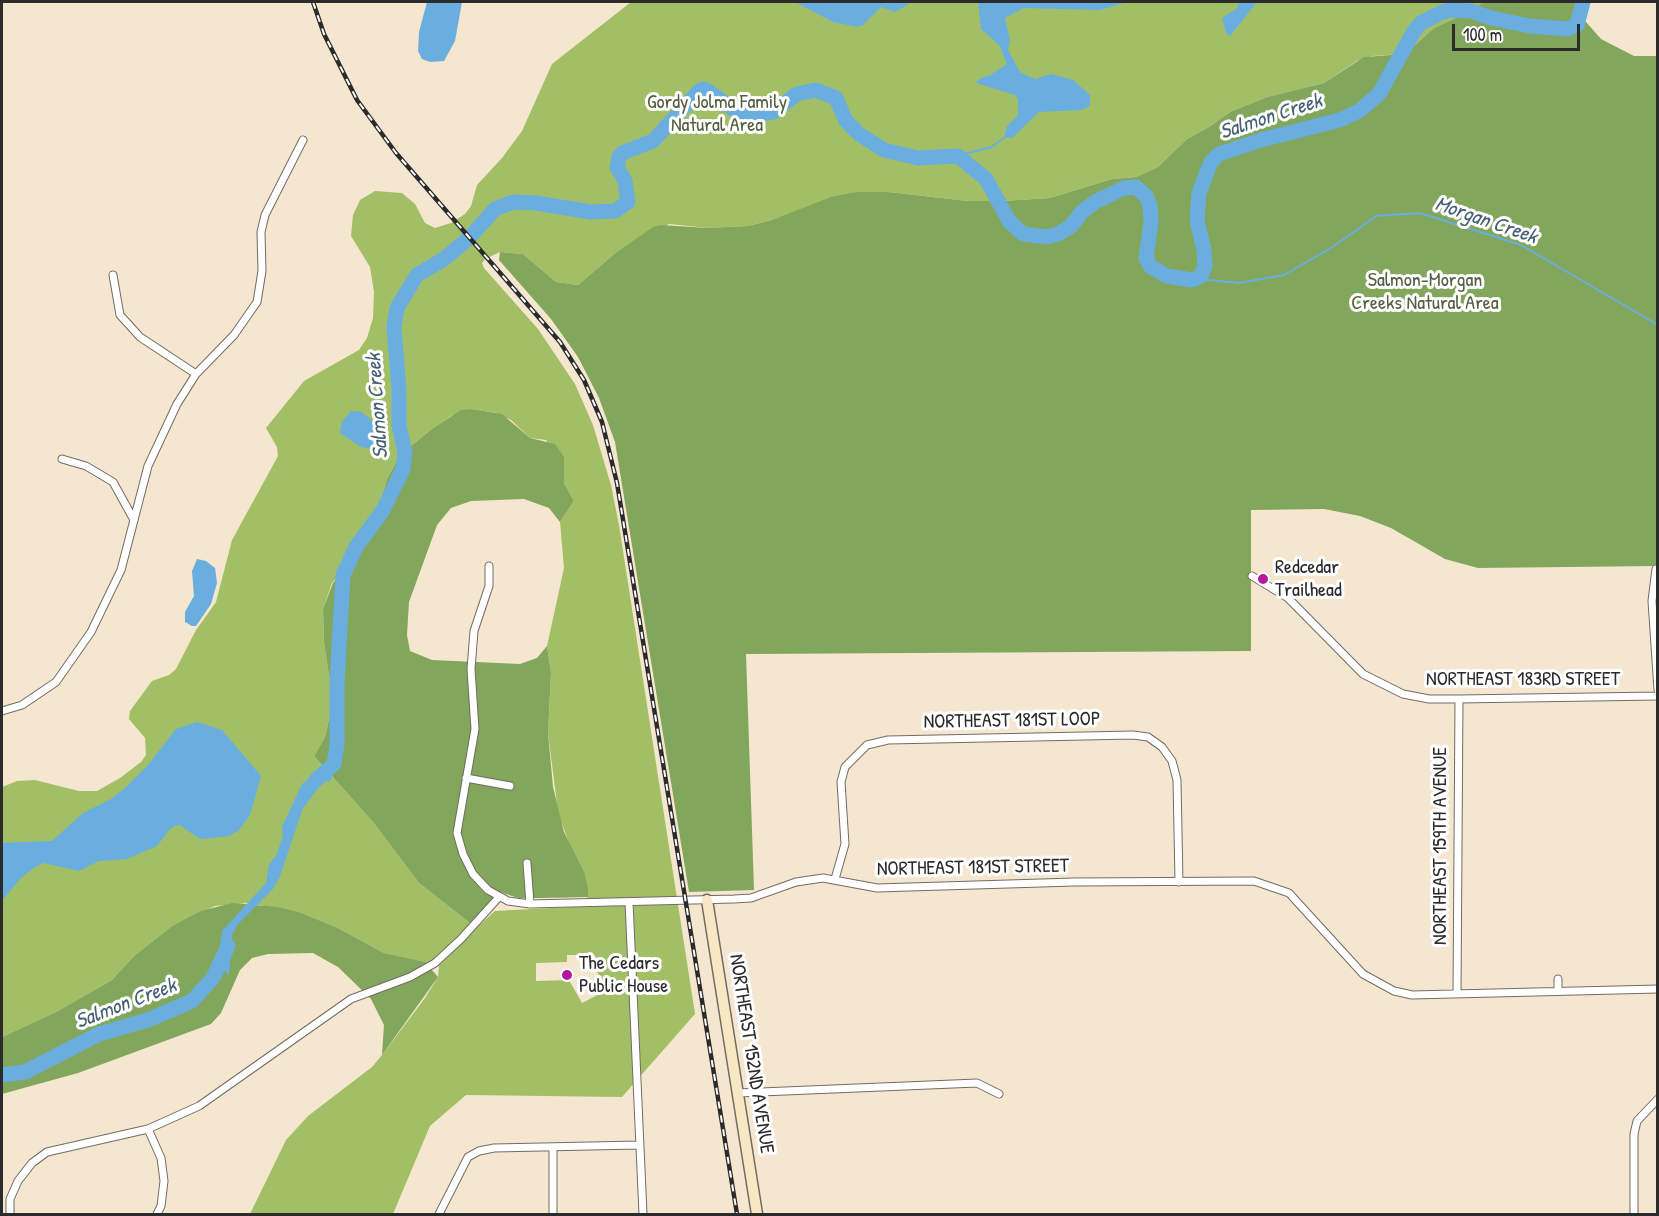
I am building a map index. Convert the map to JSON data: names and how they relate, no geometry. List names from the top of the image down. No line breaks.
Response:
{"streets":{"street":["NORTHEAST 183RD STREET","NORTHEAST 181ST LOOP","NORTHEAST 159TH AVENUE","NORTHEAST 181ST STREET","NORTHEAST 152ND AVENUE"]},"crossings":[["NORTHEAST 183RD STREET","NORTHEAST 159TH AVENUE"],["NORTHEAST 181ST LOOP","NORTHEAST 181ST STREET"],["NORTHEAST 159TH AVENUE","NORTHEAST 181ST STREET"],["NORTHEAST 181ST STREET","NORTHEAST 152ND AVENUE"]],"water":["Salmon Creek","Morgan Creek"],"parks":["Gordy Jolma Family Natural Area","Salmon-Morgan Creeks Natural Area"],"places":["Redcedar Trailhead","The Cedars Public House"],"scale_bar":"100 m"}
